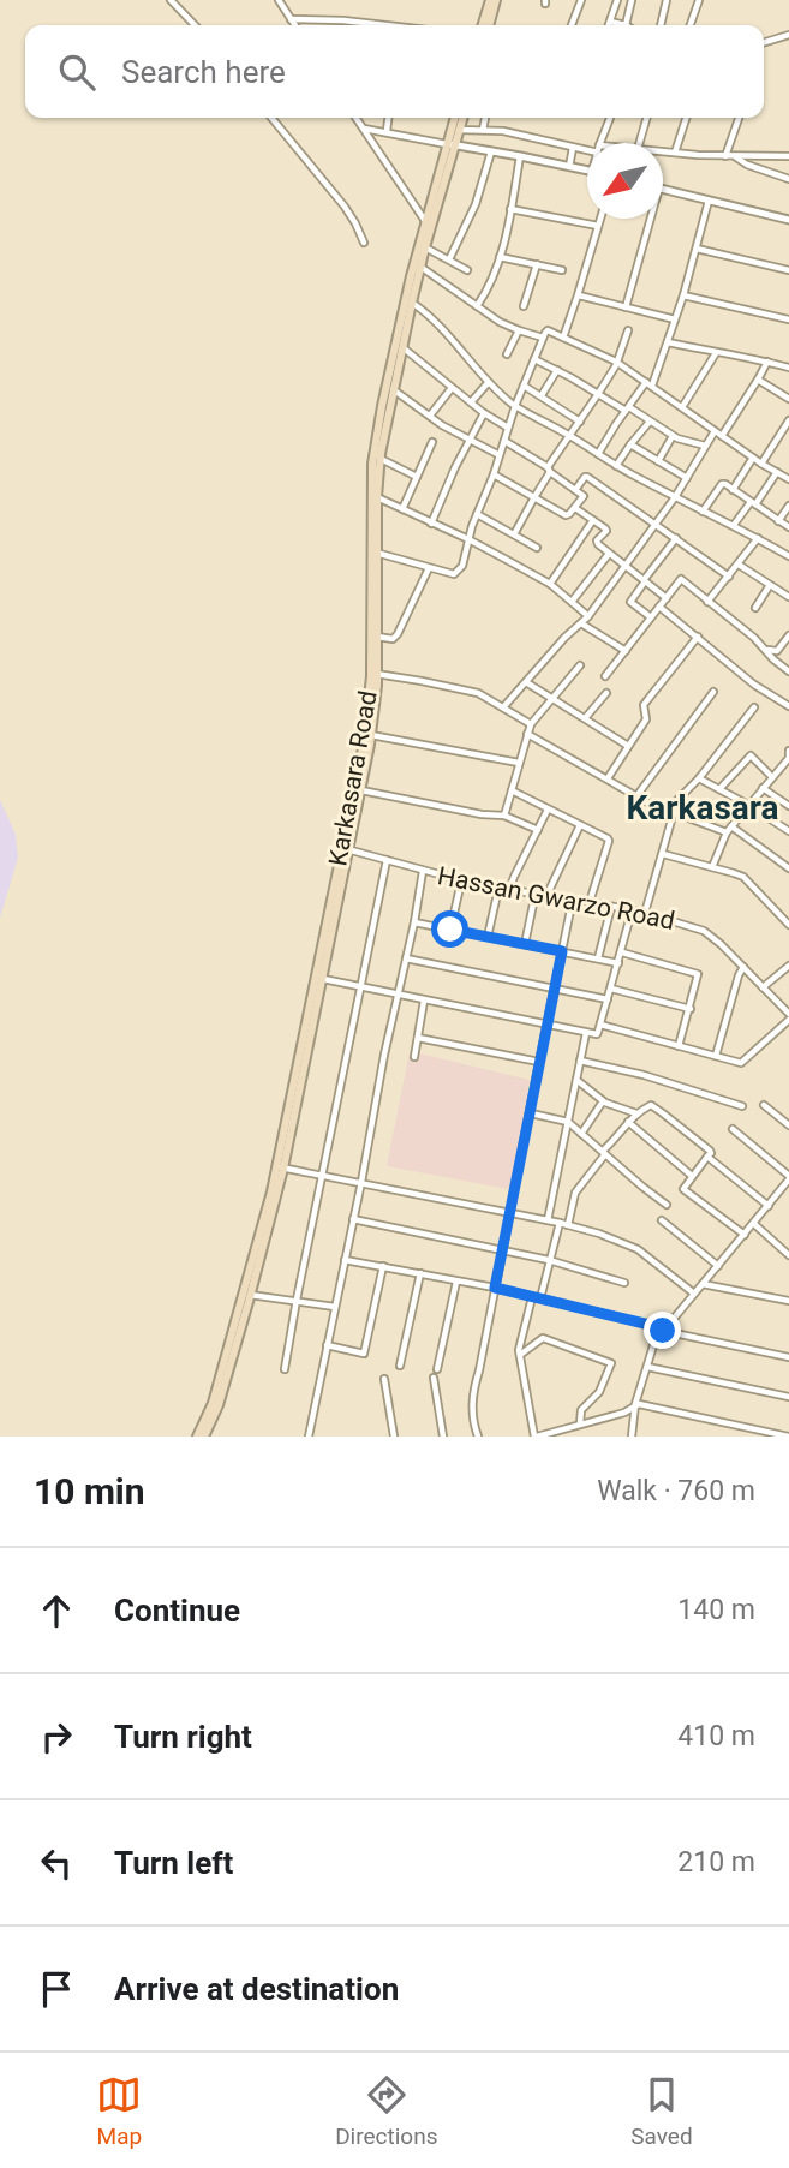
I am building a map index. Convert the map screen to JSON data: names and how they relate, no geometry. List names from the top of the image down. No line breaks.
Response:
{"streets":{"main road":["Karkasara Road"],"street":["Hassan Gwarzo Road"]},"crossings":[["Karkasara Road","Hassan Gwarzo Road"]],"districts":["Karkasara"],"north":"bottom left","page":{"search":"Search here","heading":["10 min","Walk · 760 m"],"list":[["Continue","140 m"],["Turn right","410 m"],["Turn left","210 m"],"Arrive at destination"],"nav":["Map","Directions","Saved"]}}
